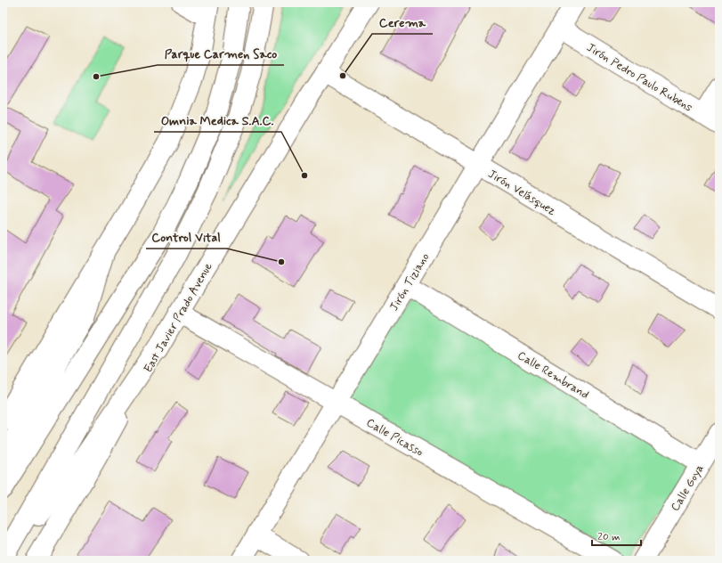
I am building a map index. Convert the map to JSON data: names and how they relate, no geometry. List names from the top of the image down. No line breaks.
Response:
{"streets":{"main road":["Jirón Pedro Paulo Rubens","Jirón Velásquez","Jirón Tiziano","East Javier Prado Avenue","Calle Rembrand","Calle Picasso","Calle Goya"]},"crossings":[["Jirón Pedro Paulo Rubens","Jirón Tiziano"],["Jirón Velásquez","Jirón Tiziano"],["Jirón Velásquez","East Javier Prado Avenue"],["Jirón Tiziano","Calle Rembrand"],["Jirón Tiziano","Calle Picasso"],["East Javier Prado Avenue","Calle Picasso"],["Calle Rembrand","Calle Goya"]],"places":["Cerema","Parque Carmen Saco","Omnia Medica S.A.C.","Control Vital"],"scale_bar":"20 m"}
